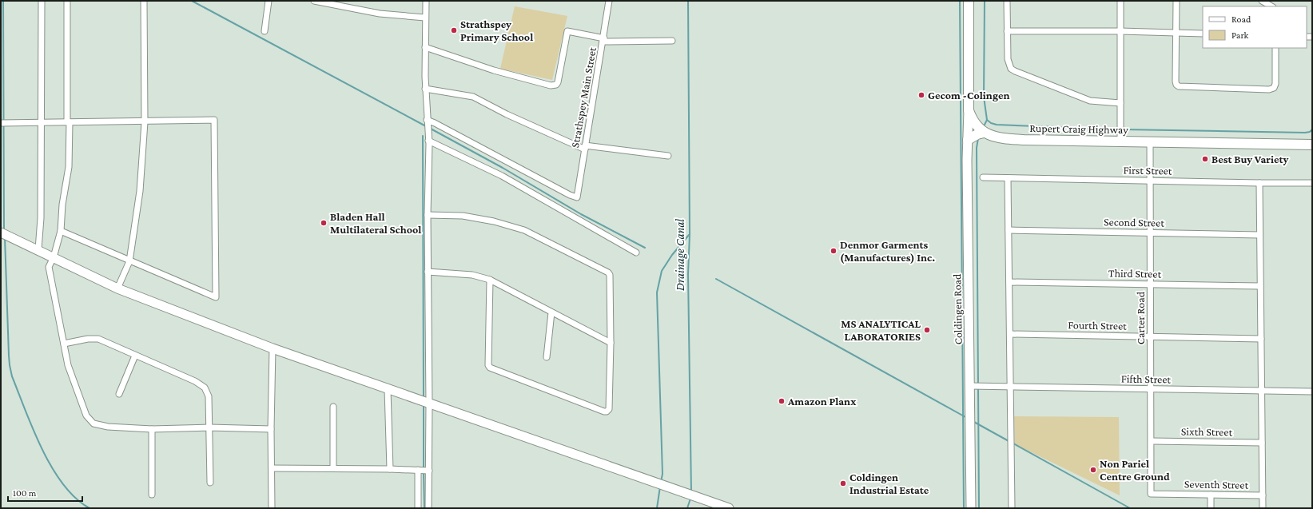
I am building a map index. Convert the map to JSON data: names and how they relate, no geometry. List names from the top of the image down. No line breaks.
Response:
{"streets":{"main road":["Rupert Craig Highway","Coldingen Road"],"street":["Strathspey Main Street","First Street","Second Street","Third Street","Carter Road","Fourth Street","Fifth Street","Sixth Street","Seventh Street"]},"crossings":[["Rupert Craig Highway","Carter Road"],["First Street","Carter Road"],["Second Street","Carter Road"],["Third Street","Carter Road"],["Coldingen Road","Fifth Street"],["Carter Road","Fourth Street"],["Carter Road","Fifth Street"],["Carter Road","Sixth Street"],["Carter Road","Seventh Street"]],"water":["Drainage Canal"],"places":["Strathspey Primary School","Gecom -Colingen","Best Buy Variety","Bladen Hall Multilateral School","Denmor Garments (Manufactures) Inc.","MS ANALYTICAL LABORATORIES","Amazon Planx","Non Pariel Centre Ground","Coldingen Industrial Estate"],"legend":["Road","Park"],"scale_bar":"100 m"}
